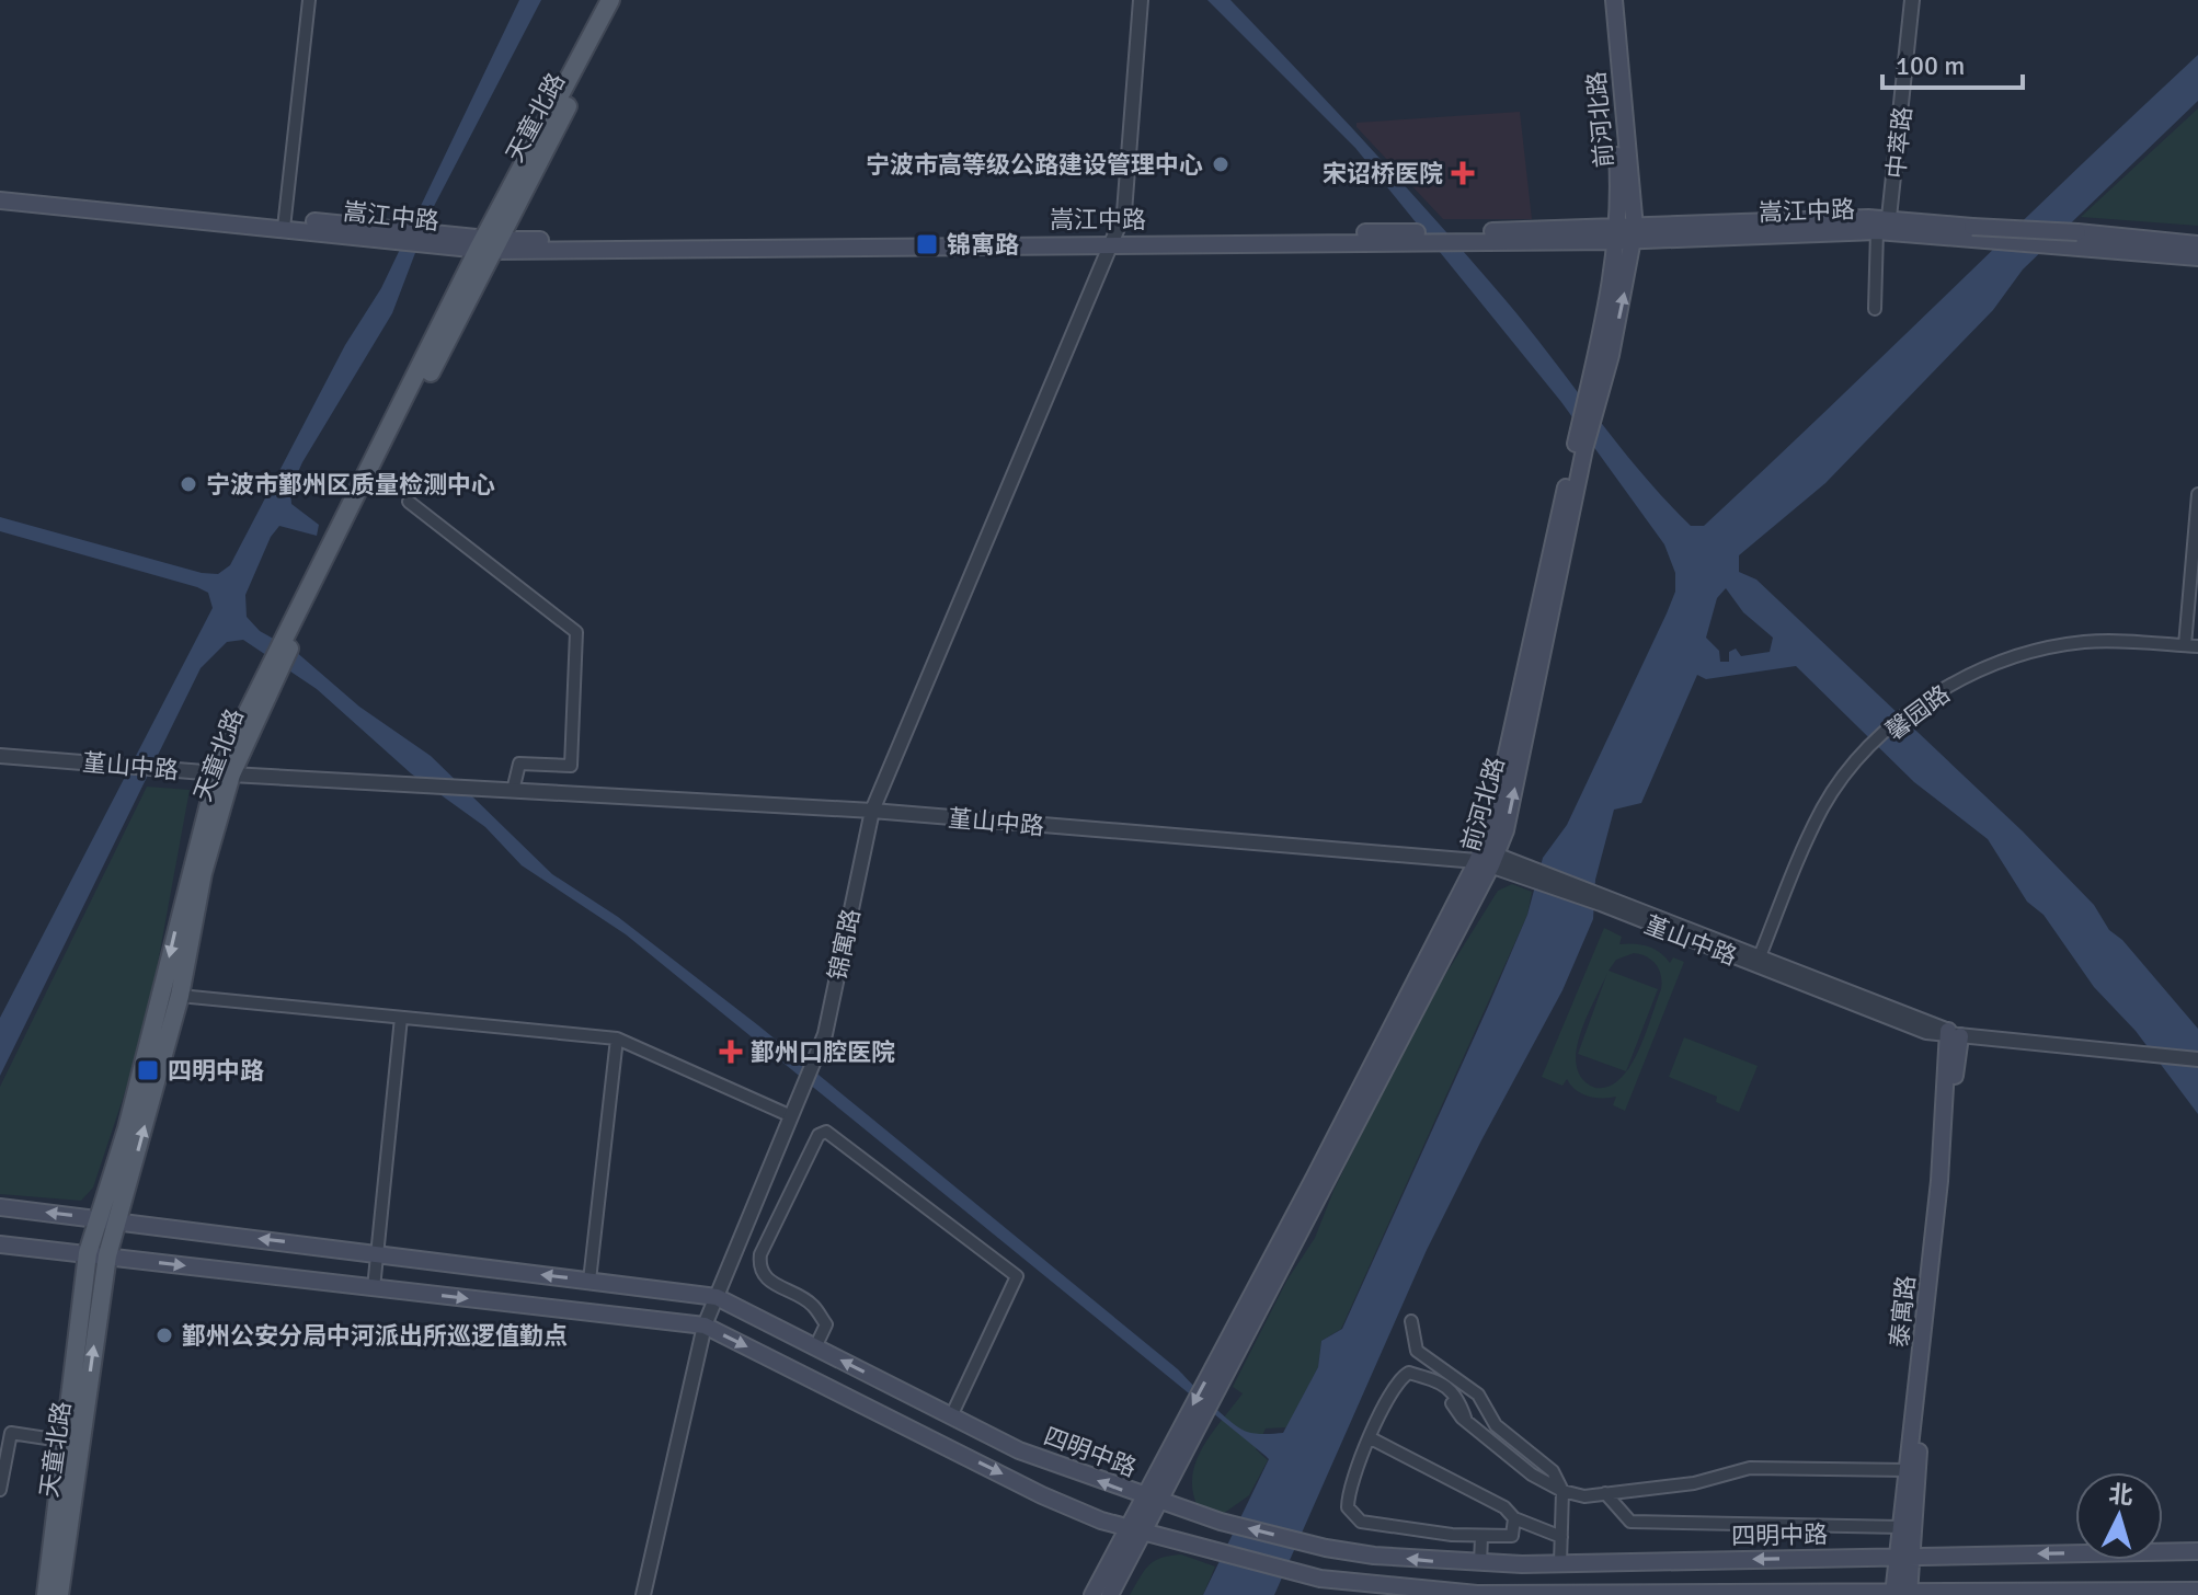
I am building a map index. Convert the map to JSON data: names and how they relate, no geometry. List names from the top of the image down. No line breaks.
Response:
{"streets":{"main road":["天童北路","前河北路","嵩江中路","泰寓路","四明中路"],"street":["中萃路","馨园路","堇山中路","锦寓路"]},"crossings":[["天童北路","嵩江中路"],["天童北路","堇山中路"],["天童北路","四明中路"],["前河北路","嵩江中路"],["前河北路","堇山中路"],["前河北路","四明中路"],["中萃路","嵩江中路"],["嵩江中路","锦寓路"],["馨园路","堇山中路"],["堇山中路","锦寓路"],["堇山中路","泰寓路"],["锦寓路","四明中路"],["泰寓路","四明中路"]],"places":{"other":["宁波市高等级公路建设管理中心","宁波市鄞州区质量检测中心","鄞州公安分局中河派出所巡逻值勤点"],"health":["宋诏桥医院","鄞州口腔医院"],"transit":["锦寓路","四明中路"]},"scale_bar":"100 m","north":"top"}
